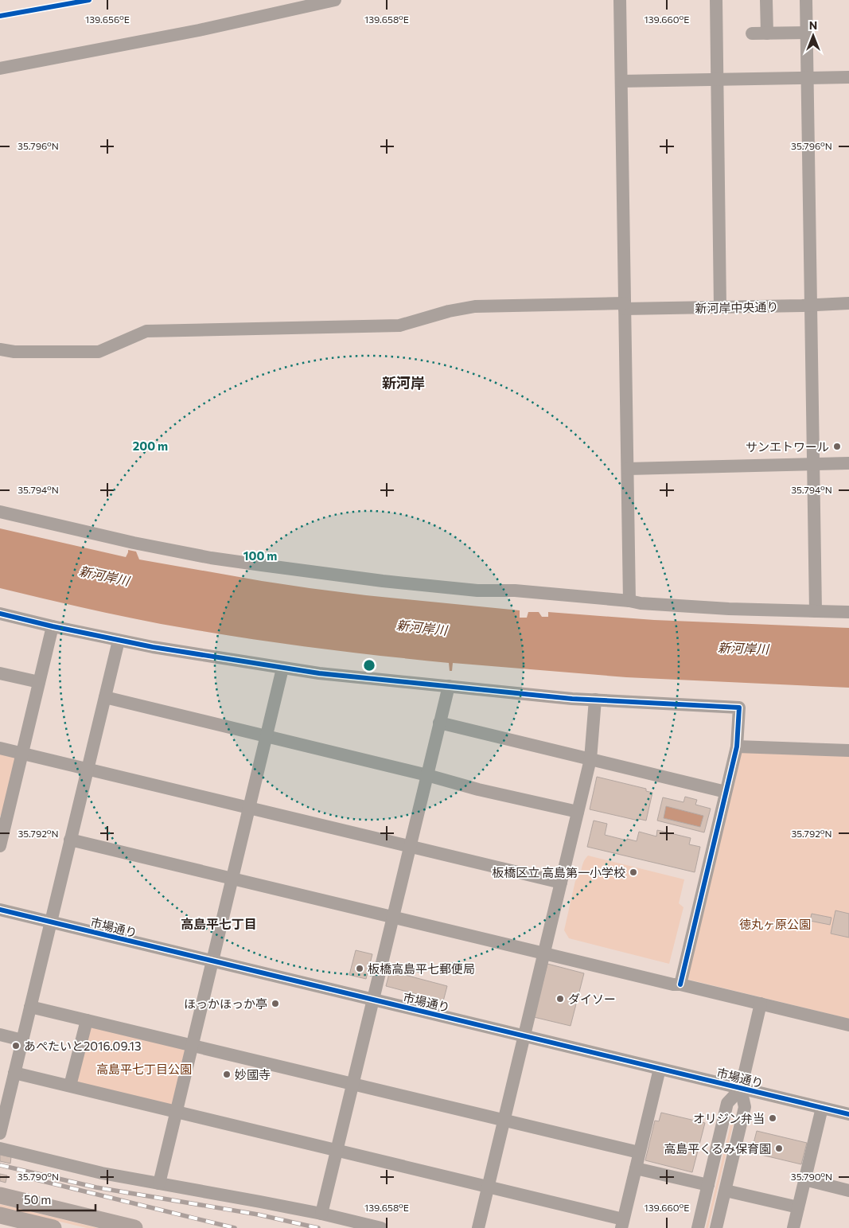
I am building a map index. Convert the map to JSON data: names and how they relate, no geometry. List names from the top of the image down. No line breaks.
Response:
{"streets":{"street":["新河岸中央通り","市場通り"]},"districts":["新河岸","高島平七丁目"],"water":["新河岸川"],"parks":["徳丸ヶ原公園","高島平七丁目公園"],"places":["サンエトワール","板橋区立 高島第一小学校","板橋高島平七郵便局","ダイソー","ほっかほっか亭","あぺたいと2016.09.13","妙國寺","オリジン弁当","高島平くるみ保育園"],"scale_bar":"50 m","north":"top","coordinates":["139.656°E","139.658°E","139.660°E","35.796°N","35.794°N","35.792°N","35.790°N"],"rings":["200 m","100 m"]}
